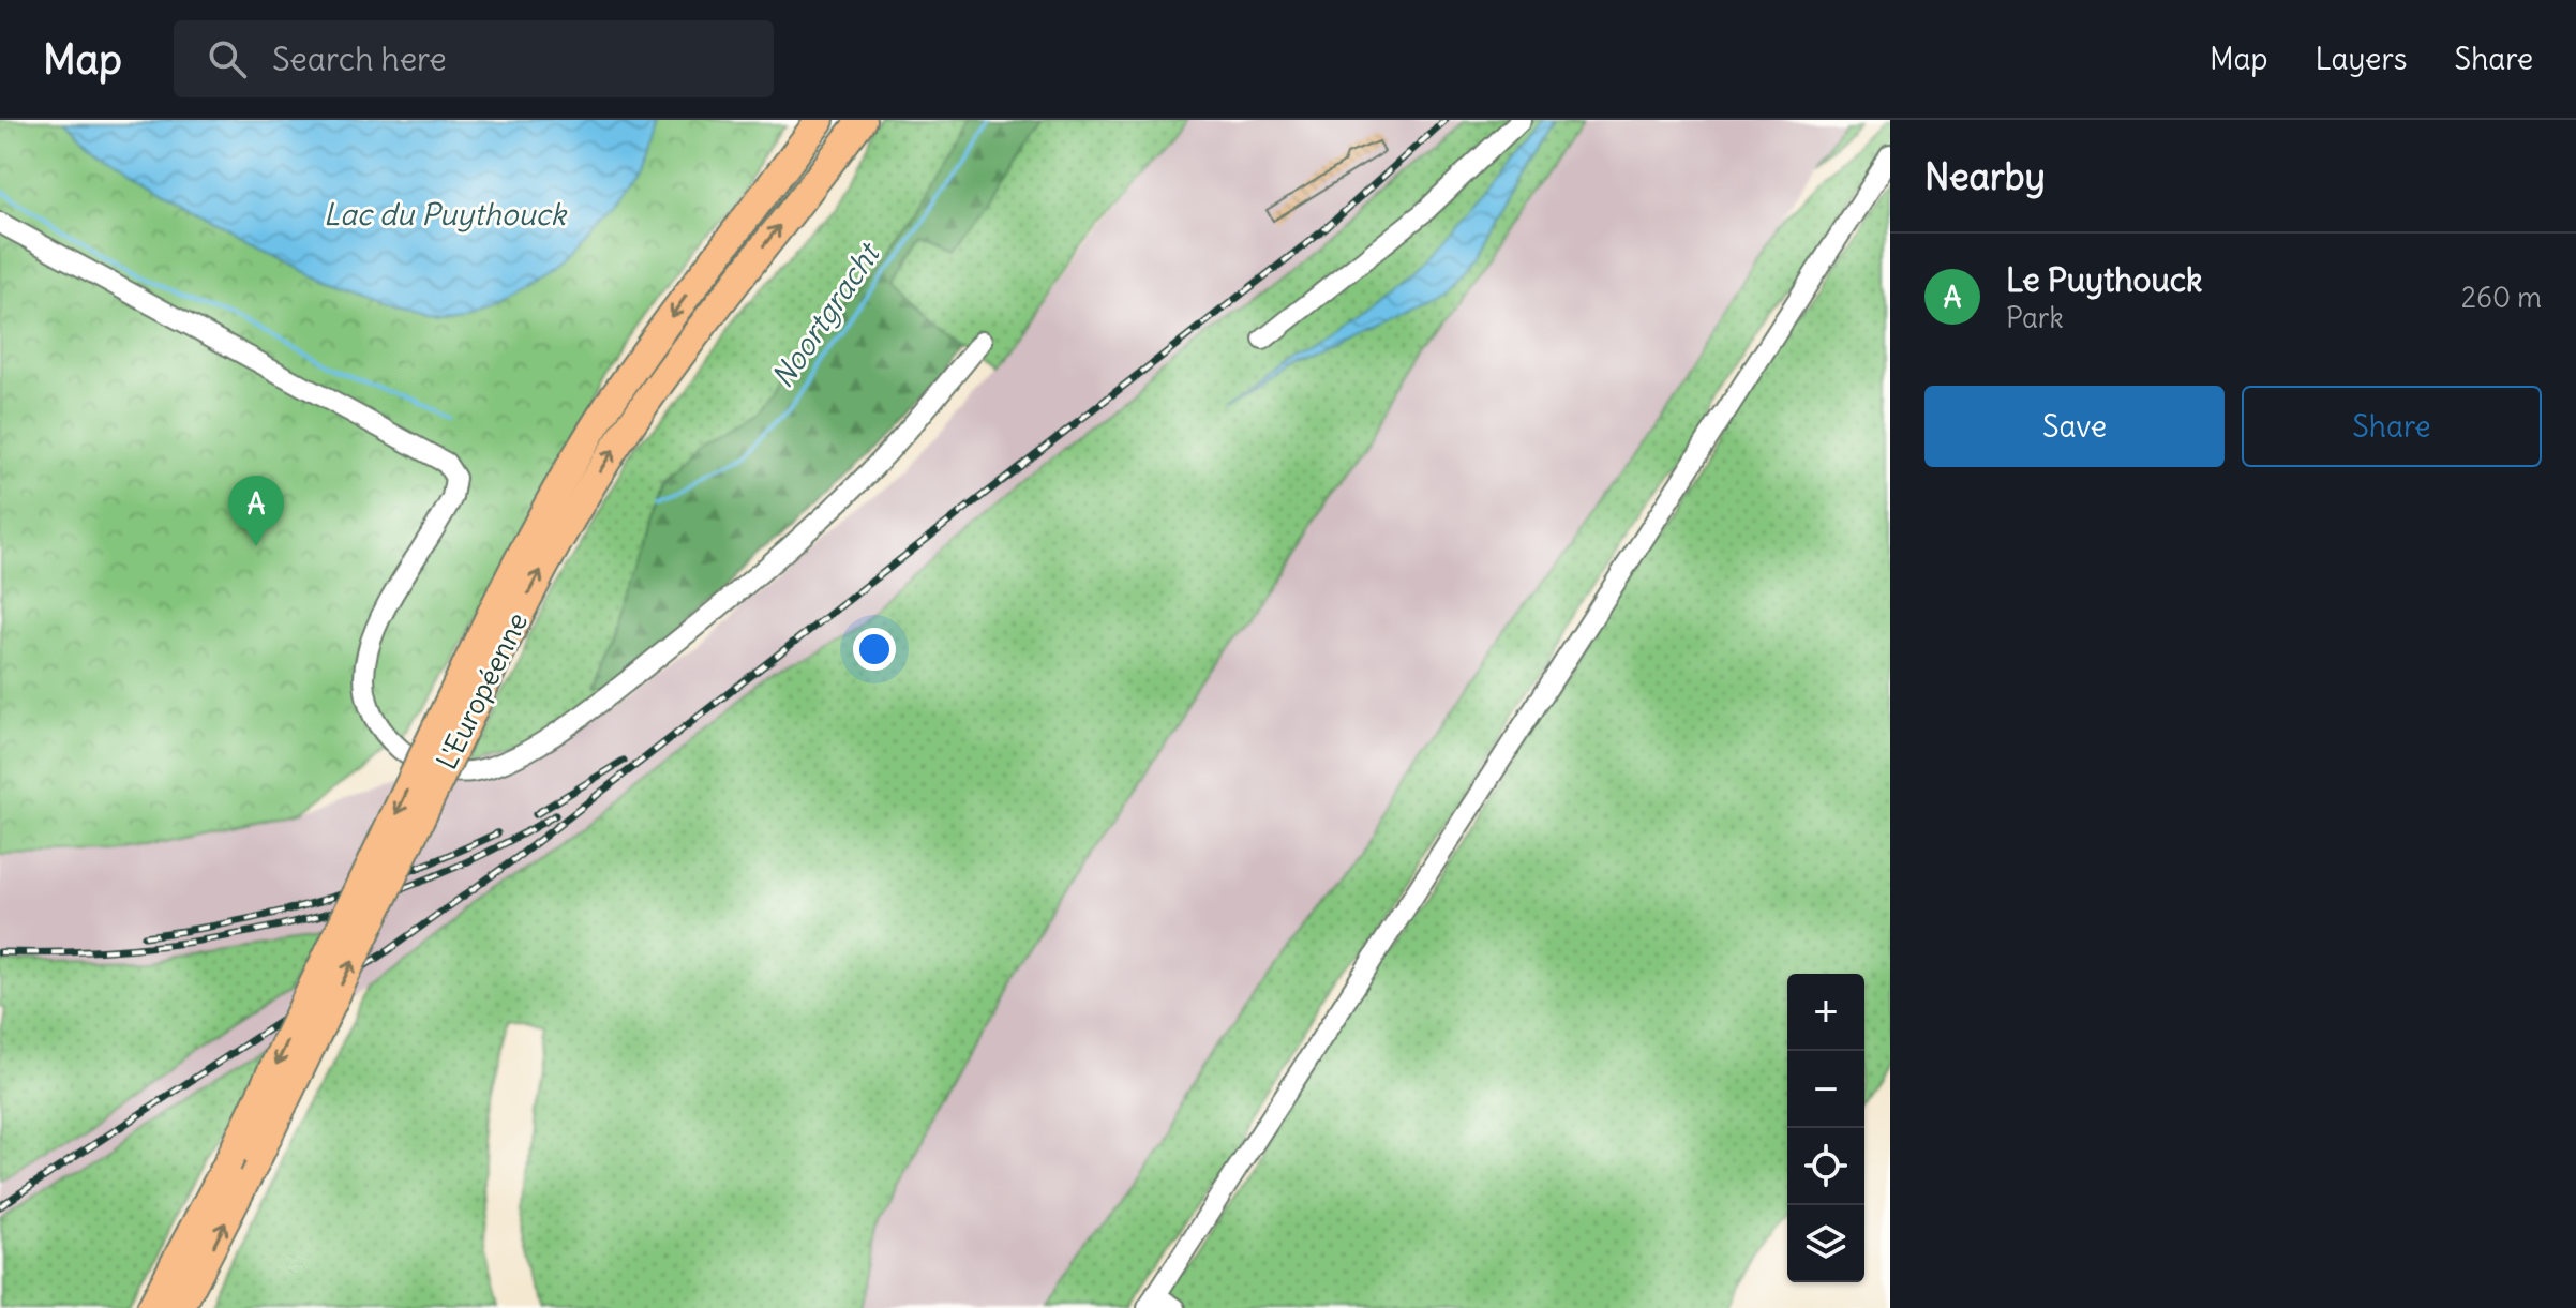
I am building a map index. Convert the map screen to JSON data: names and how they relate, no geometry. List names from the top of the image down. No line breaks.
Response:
{"streets":{"highway":["L'Européenne"]},"water":["Lac du Puythouck","Noortgracht"],"page":{"header":"Map","search":"Search here","nav":["Map","Layers","Share"],"heading":"Nearby","list":[{"mark":"A","name":"Le Puythouck","note":"Park","value":"260 m"}],"buttons":["Save","Share"],"pins":"A","map_buttons":["+","−"]}}
